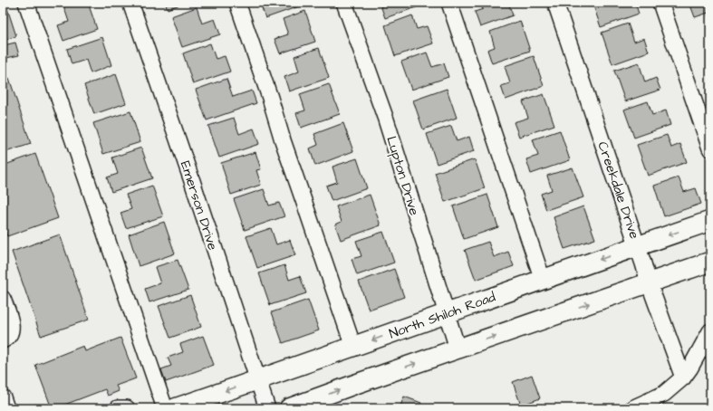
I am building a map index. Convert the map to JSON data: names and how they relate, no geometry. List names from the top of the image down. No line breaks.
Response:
{"streets":{"main road":["North Shiloh Road"],"street":["Lupton Drive","Creekdale Drive","Emerson Drive"]},"crossings":[["Lupton Drive","North Shiloh Road"],["Creekdale Drive","North Shiloh Road"],["Emerson Drive","North Shiloh Road"]]}
